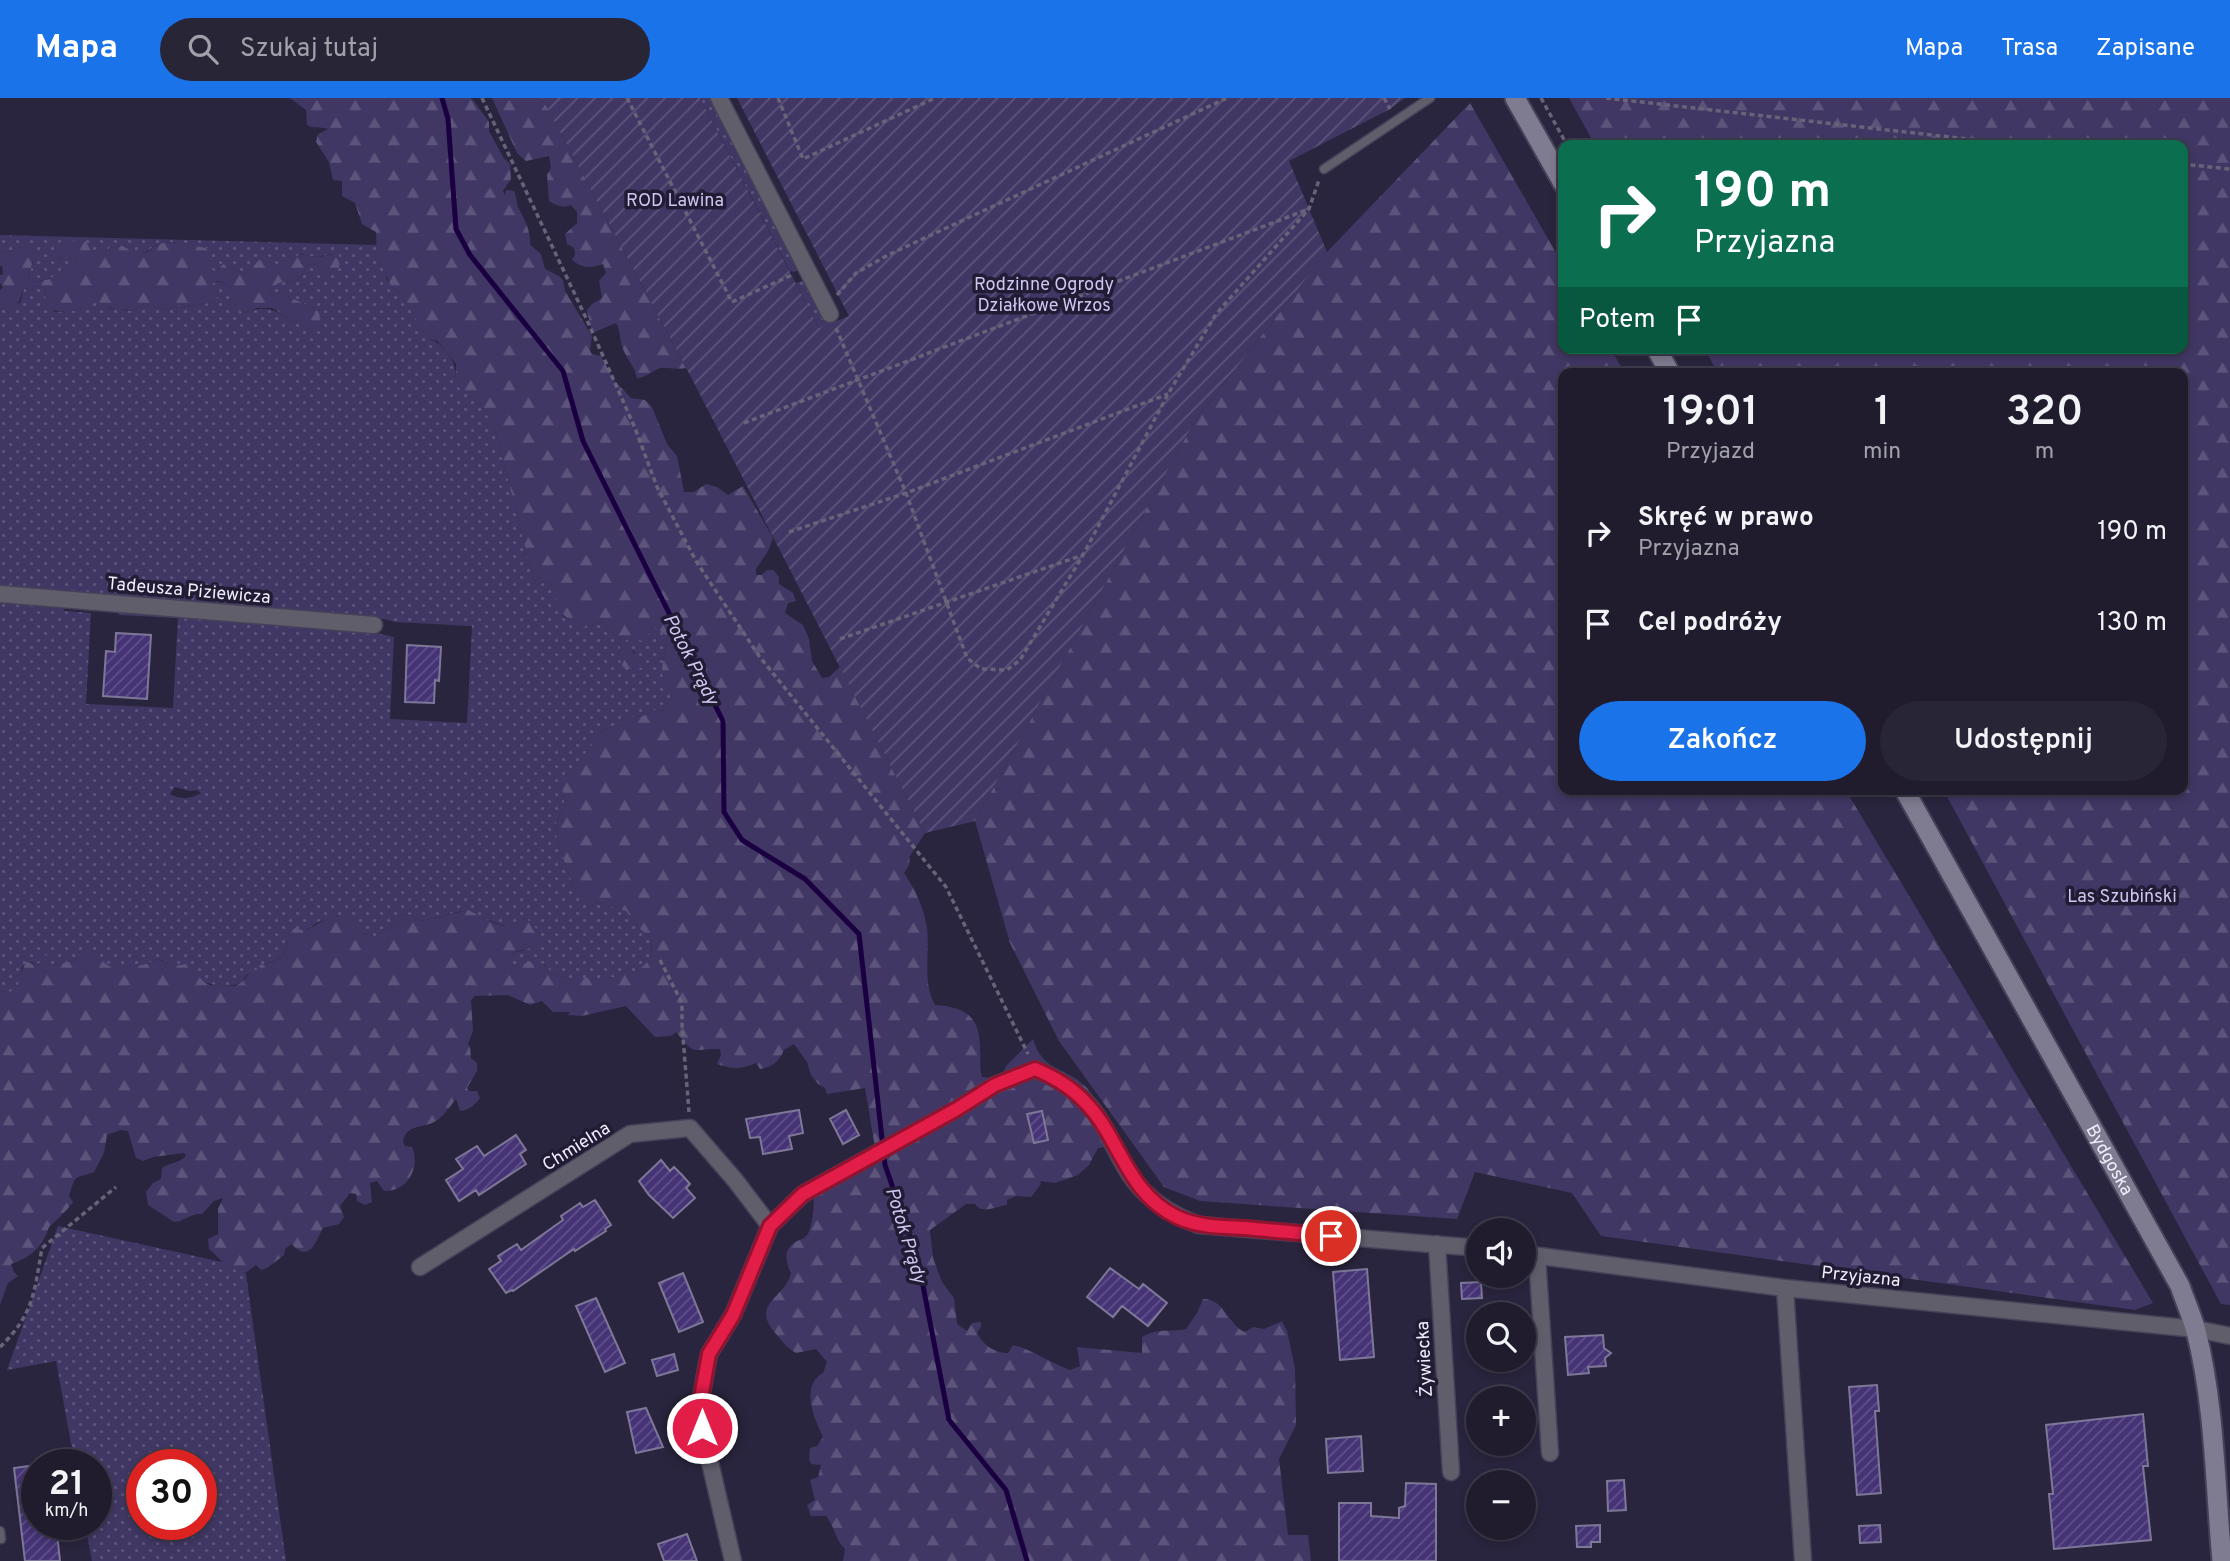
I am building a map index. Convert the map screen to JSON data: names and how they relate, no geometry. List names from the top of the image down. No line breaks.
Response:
{"streets":{"main road":["Bydgoska"],"street":["Tadeusza Piziewicza","Chmielna","Przyjazna","Żywiecka"]},"crossings":[["Bydgoska","Przyjazna"]],"water":["Potok Prądy"],"parks":["ROD Lawina","Rodzinne Ogrody Działkowe Wrzos","Las Szubiński"],"page":{"header":"Mapa","search":"Szukaj tutaj","nav":["Mapa","Trasa","Zapisane"],"turn":["190 m","Przyjazna"],"then":"Potem","eta":["19:01","Przyjazd","1","min","320","m"],"list":[{"name":"Skręć w prawo","note":"Przyjazna","value":"190 m"},{"name":"Cel podróży","value":"130 m"}],"buttons":["Zakończ","Udostępnij"],"map_buttons":["+","−"],"speed":"21 km/h","limit":"30"}}
